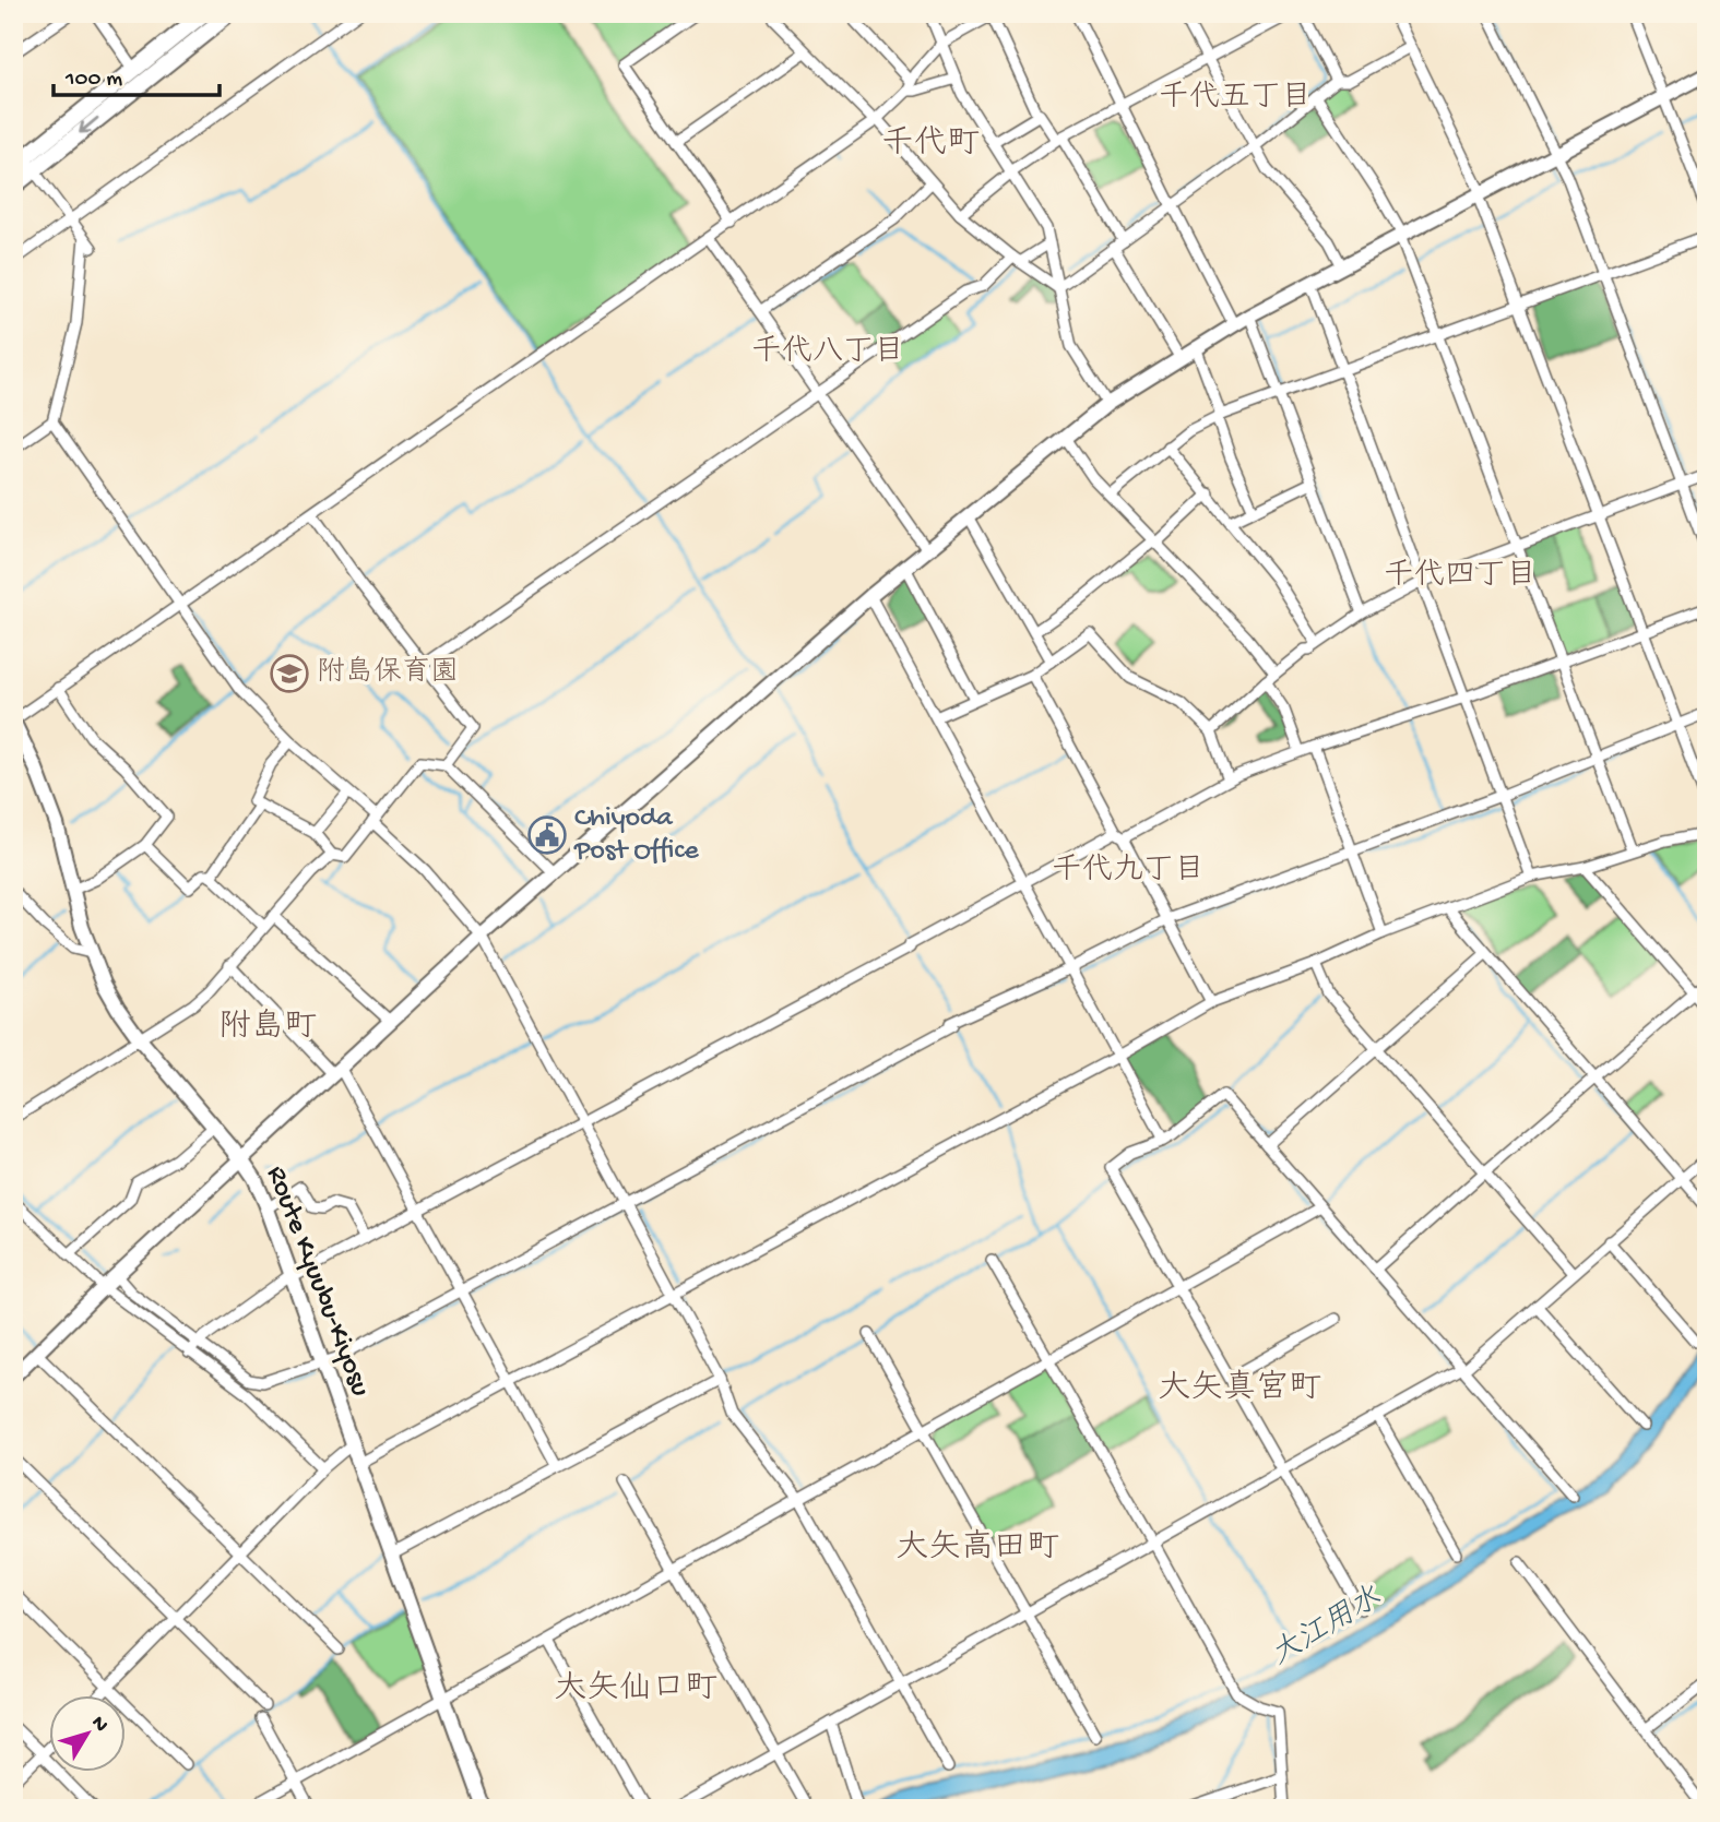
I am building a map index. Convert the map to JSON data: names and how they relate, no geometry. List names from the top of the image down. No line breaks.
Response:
{"streets":{"street":["Route Kyuubu-Kiyosu"]},"districts":["千代五丁目","千代町","千代八丁目","千代四丁目","千代九丁目","附島町","大矢真宮町","大矢高田町","大矢仙口町"],"water":["大江用水"],"places":{"school or university":["附島保育園"],"public building":["Chiyoda Post Office"]},"scale_bar":"100 m","north":"top right"}
